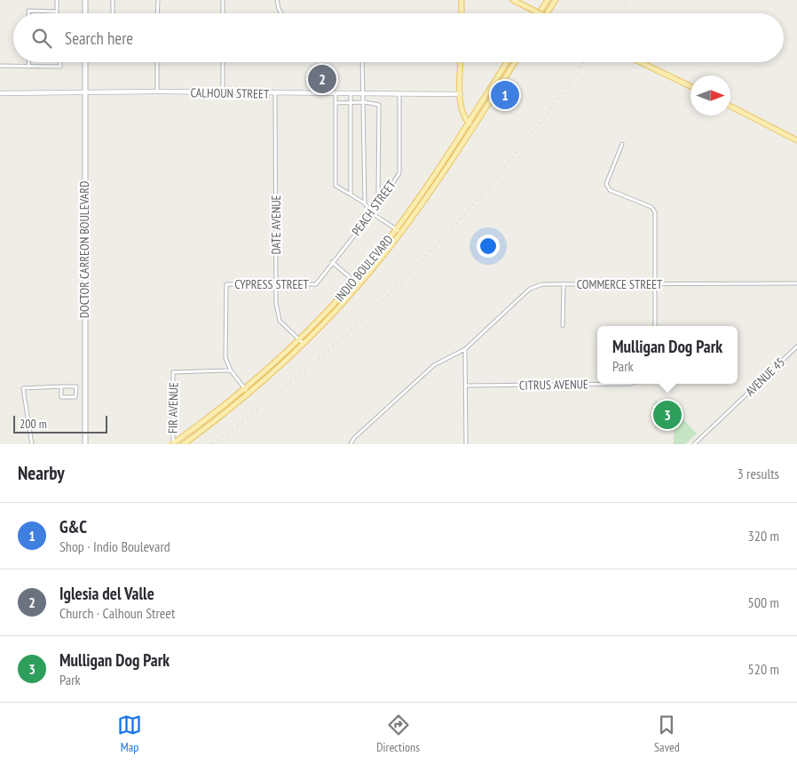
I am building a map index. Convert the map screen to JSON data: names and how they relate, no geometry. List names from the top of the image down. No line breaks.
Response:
{"streets":{"main road":["DOCTOR CARREON BOULEVARD","INDIO BOULEVARD"],"street":["CALHOUN STREET","PEACH STREET","DATE AVENUE","CYPRESS STREET","COMMERCE STREET","AVENUE 45","CITRUS AVENUE","FIR AVENUE"]},"crossings":[["CALHOUN STREET","PEACH STREET"],["CALHOUN STREET","DATE AVENUE"],["CALHOUN STREET","DOCTOR CARREON BOULEVARD"],["PEACH STREET","CYPRESS STREET"],["DATE AVENUE","INDIO BOULEVARD"],["DATE AVENUE","CYPRESS STREET"],["INDIO BOULEVARD","FIR AVENUE"],["CYPRESS STREET","FIR AVENUE"]],"scale_bar":"200 m","north":"right","page":{"search":"Search here","pins":["2","1","3"],"popup":["Mulligan Dog Park","Park"],"scale":"200 m","heading":["Nearby","3 results"],"list":[{"mark":"1","name":"G&C","note":"Shop · Indio Boulevard","value":"320 m"},{"mark":"2","name":"Iglesia del Valle","note":"Church · Calhoun Street","value":"500 m"},{"mark":"3","name":"Mulligan Dog Park","note":"Park","value":"520 m"}],"nav":["Map","Directions","Saved"]}}
